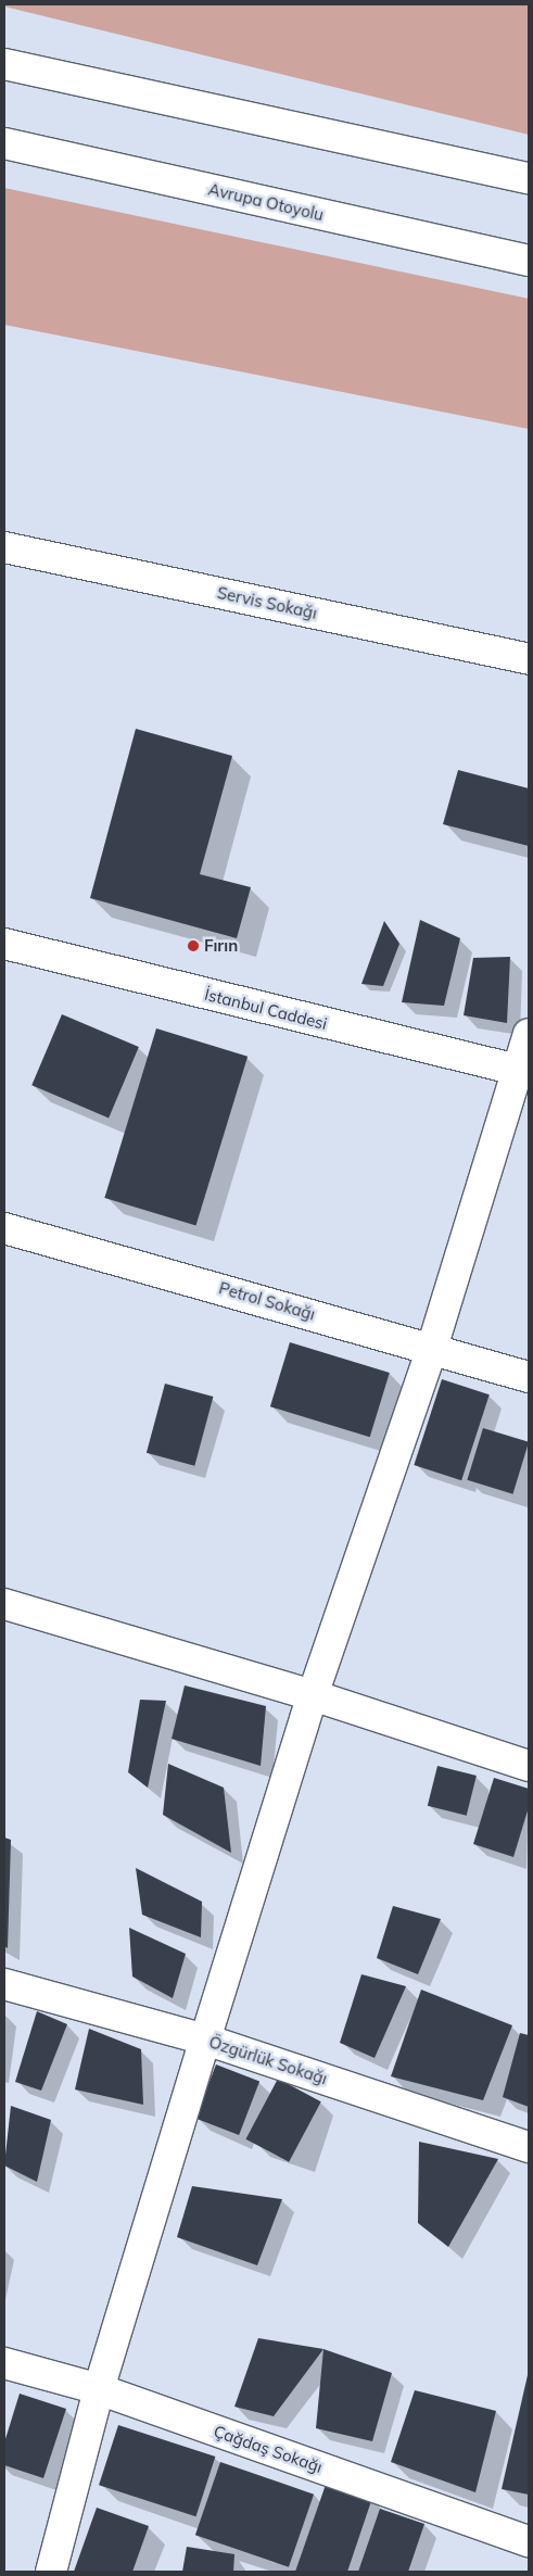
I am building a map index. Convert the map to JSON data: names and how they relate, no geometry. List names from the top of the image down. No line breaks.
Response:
{"streets":{"main road":["Avrupa Otoyolu","Servis Sokağı","İstanbul Caddesi","Petrol Sokağı","Özgürlük Sokağı","Çağdaş Sokağı"]},"places":["Fırın"]}
